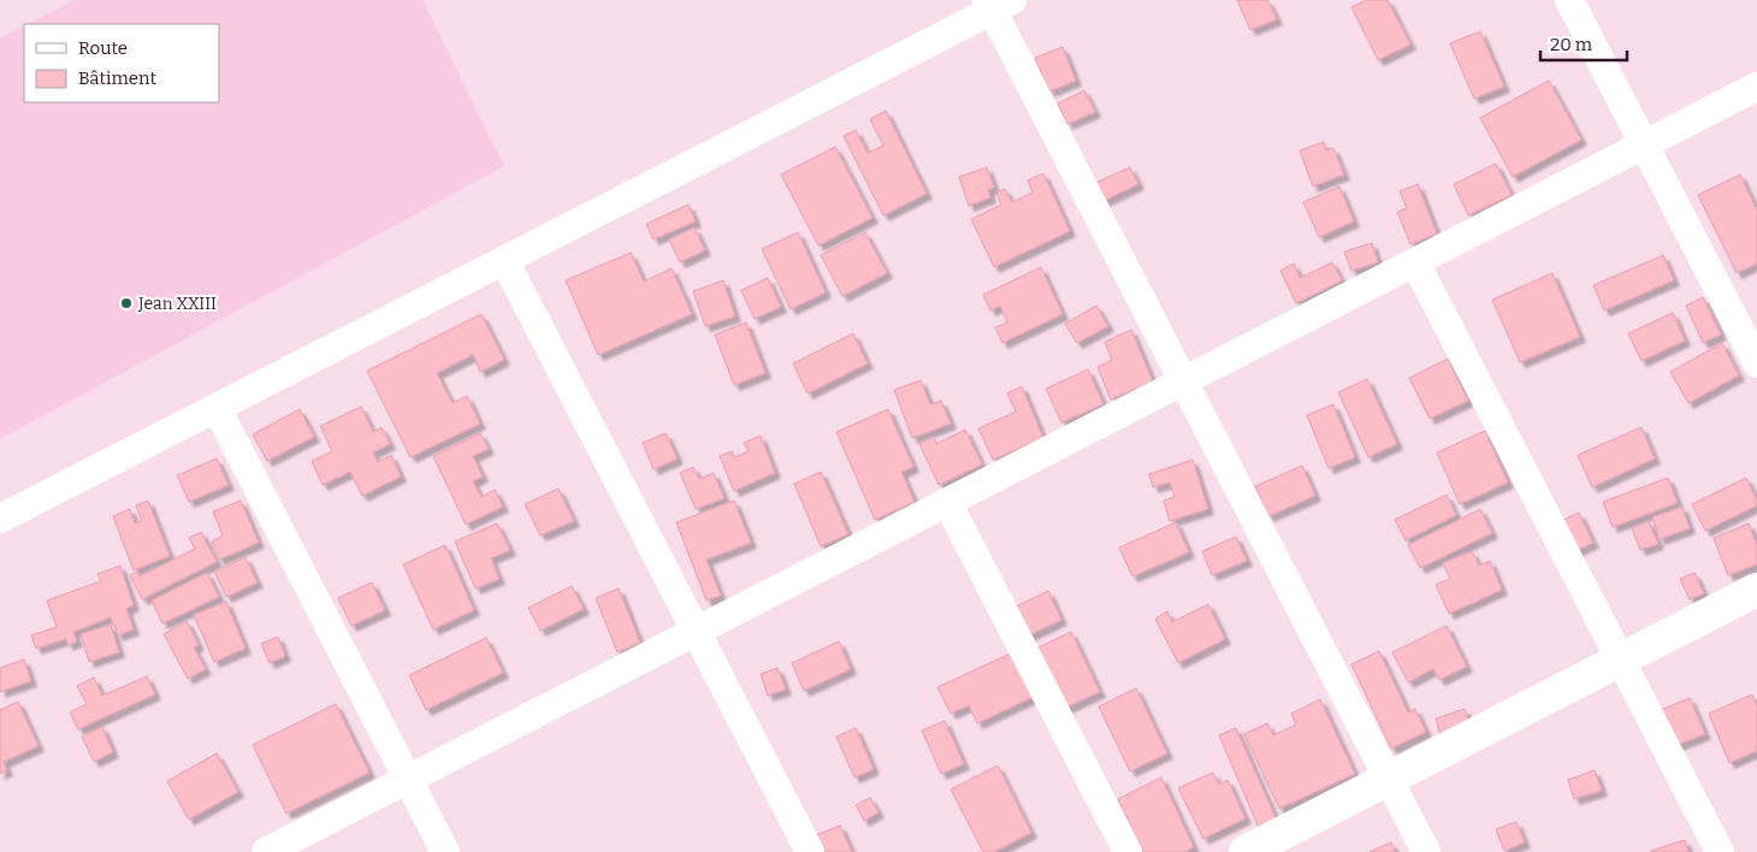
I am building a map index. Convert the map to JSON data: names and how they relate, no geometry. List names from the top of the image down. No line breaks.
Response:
{"places":["Jean XXIII"],"legend":["Route","Bâtiment"],"scale_bar":"20 m"}
